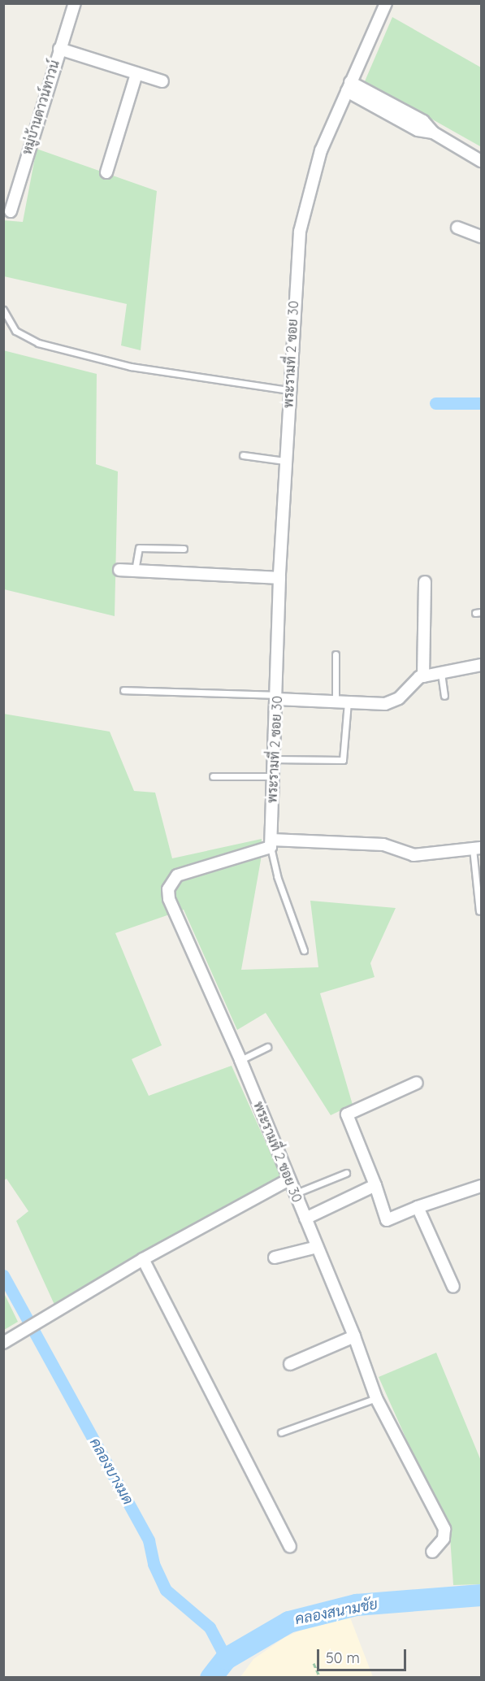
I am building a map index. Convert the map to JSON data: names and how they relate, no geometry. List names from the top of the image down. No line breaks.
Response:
{"streets":{"street":["หมู่บ้านดาวน์ทาวน์","พระรามที่ 2 ซอย 30"]},"water":["คลองบางมด","คลองสนามชัย"],"scale_bar":"50 m"}
